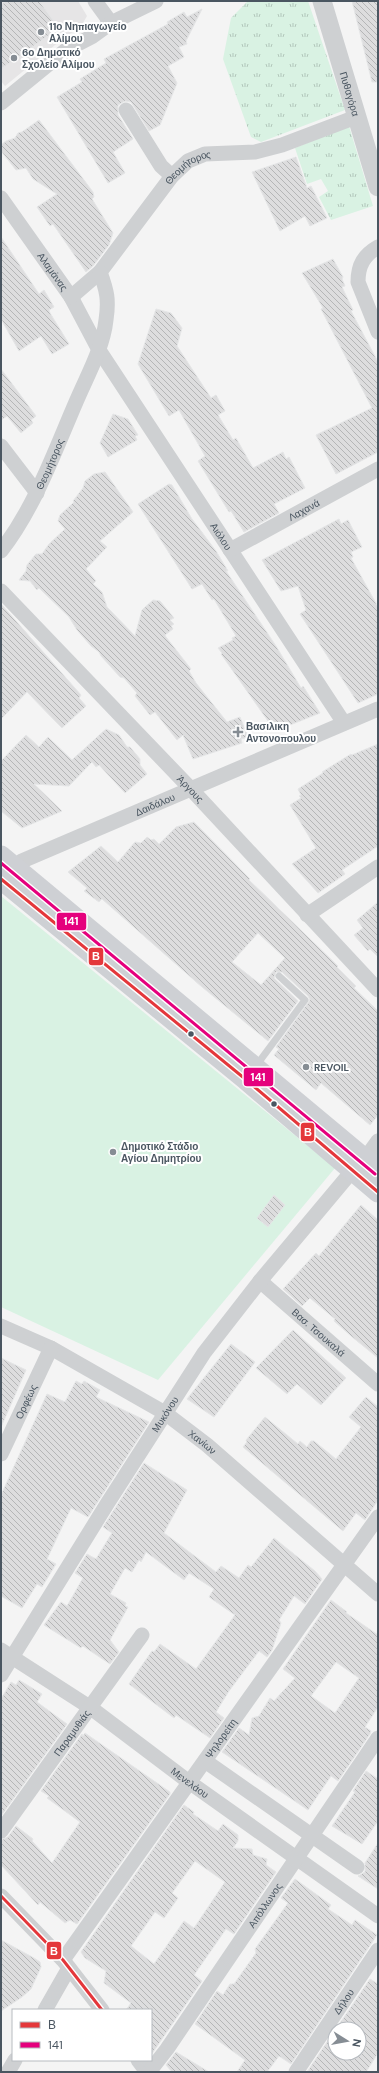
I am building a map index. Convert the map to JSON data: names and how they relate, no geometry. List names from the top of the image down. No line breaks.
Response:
{"streets":{"street":["Πυθαγόρα","Θεομήτορος","Αλαμάνας","Λαχανά","Αιόλου","Άργους","Δαιδάλου","Βασ. Τσουκαλά","Ορφέως","Μυκόνου","Χανίων","Παραμυθιάς","Ψηλορείτη","Μενελάου","Απόλλωνος","Δήλου"]},"crossings":[["Πυθαγόρα","Θεομήτορος"],["Θεομήτορος","Αλαμάνας"],["Θεομήτορος","Αιόλου"],["Αλαμάνας","Αιόλου"],["Λαχανά","Αιόλου"],["Αιόλου","Δαιδάλου"],["Άργους","Δαιδάλου"],["Βασ. Τσουκαλά","Μυκόνου"],["Ορφέως","Χανίων"],["Μυκόνου","Χανίων"],["Μυκόνου","Μενελάου"],["Χανίων","Ψηλορείτη"],["Παραμυθιάς","Μενελάου"],["Ψηλορείτη","Μενελάου"],["Μενελάου","Απόλλωνος"]],"places":{"other":["11ο Νηπιαγωγείο Αλίμου","6ο Δημοτικό Σχολείο Αλίμου","REVOIL","Δημοτικό Στάδιο Αγίου Δημητρίου"],"health":["Βασιλικη Αντονοπουλου"]},"lines":["transit line 141","transit line Β"],"legend":["Β","141"],"north":"right"}
